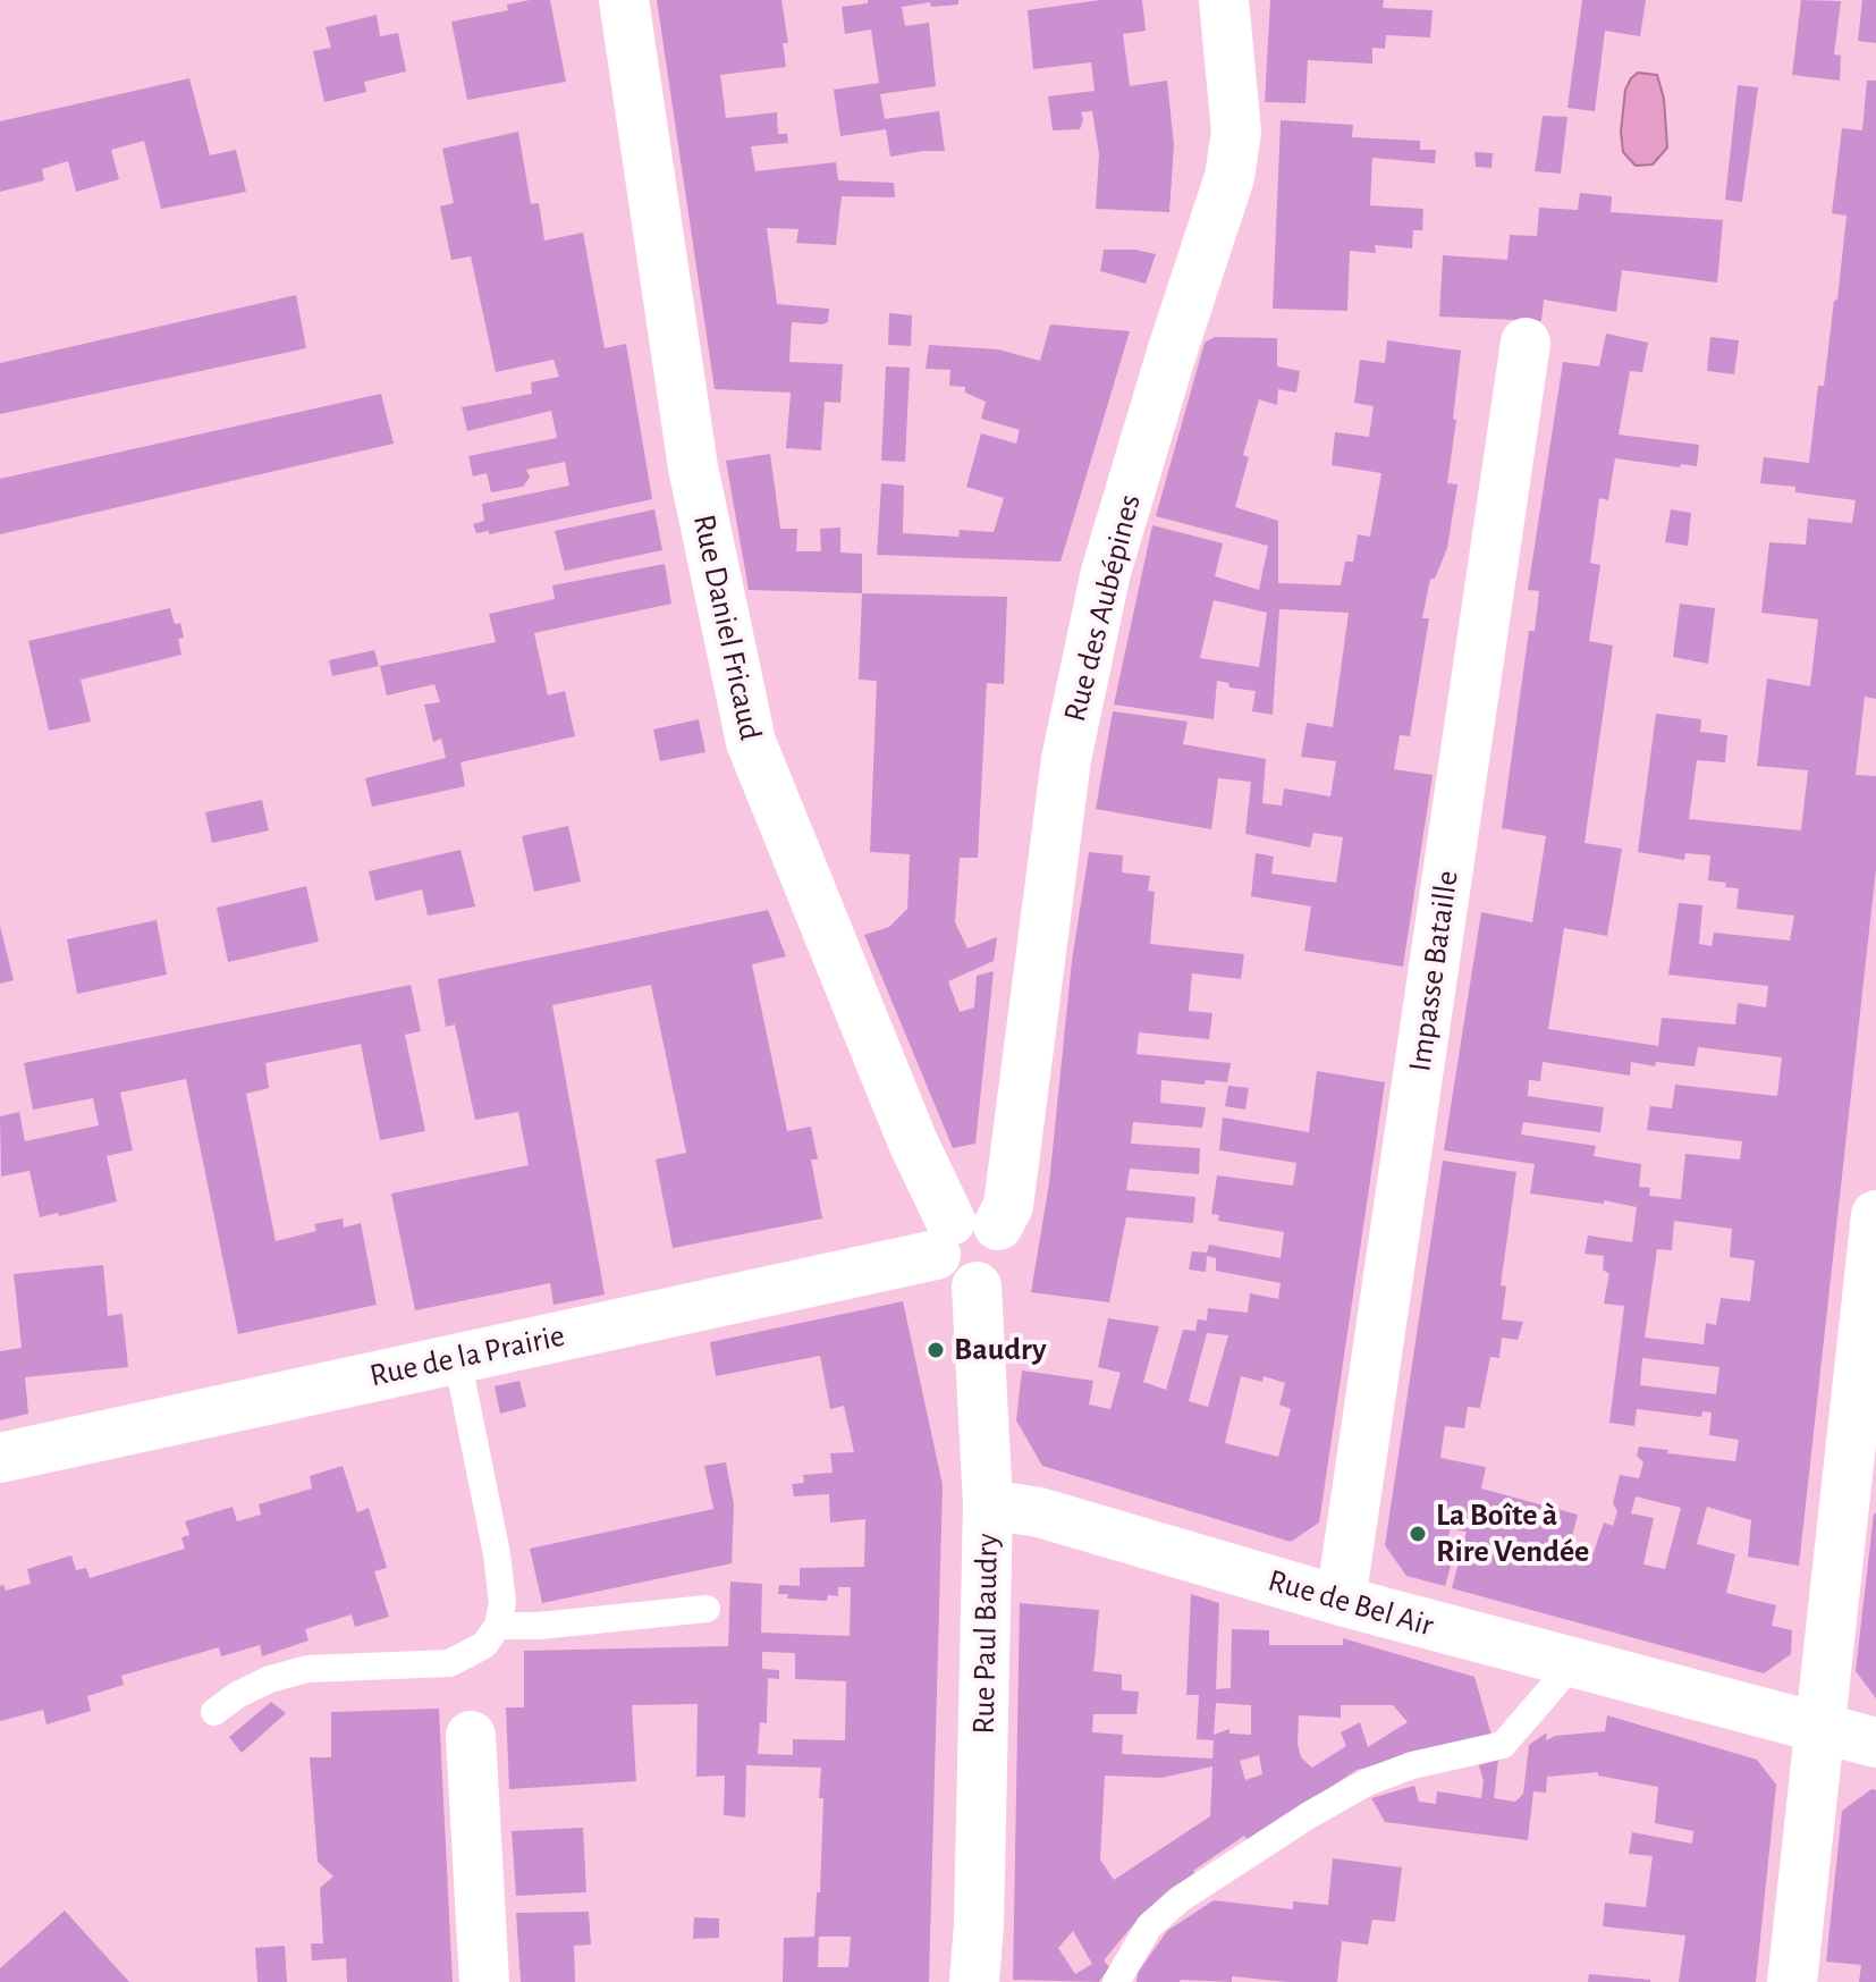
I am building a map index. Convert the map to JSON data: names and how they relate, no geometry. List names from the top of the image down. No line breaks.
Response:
{"streets":{"street":["Rue des Aubépines","Rue Daniel Fricaud","Impasse Bataille","Rue de la Prairie","Rue de Bel Air","Rue Paul Baudry"]},"crossings":[["Rue des Aubépines","Rue Daniel Fricaud"],["Rue des Aubépines","Rue de la Prairie"],["Rue des Aubépines","Rue Paul Baudry"],["Rue Daniel Fricaud","Rue de la Prairie"],["Rue Daniel Fricaud","Rue Paul Baudry"],["Impasse Bataille","Rue de Bel Air"],["Rue de la Prairie","Rue Paul Baudry"],["Rue de Bel Air","Rue Paul Baudry"]],"places":["Baudry","La Boîte à Rire Vendée"]}
